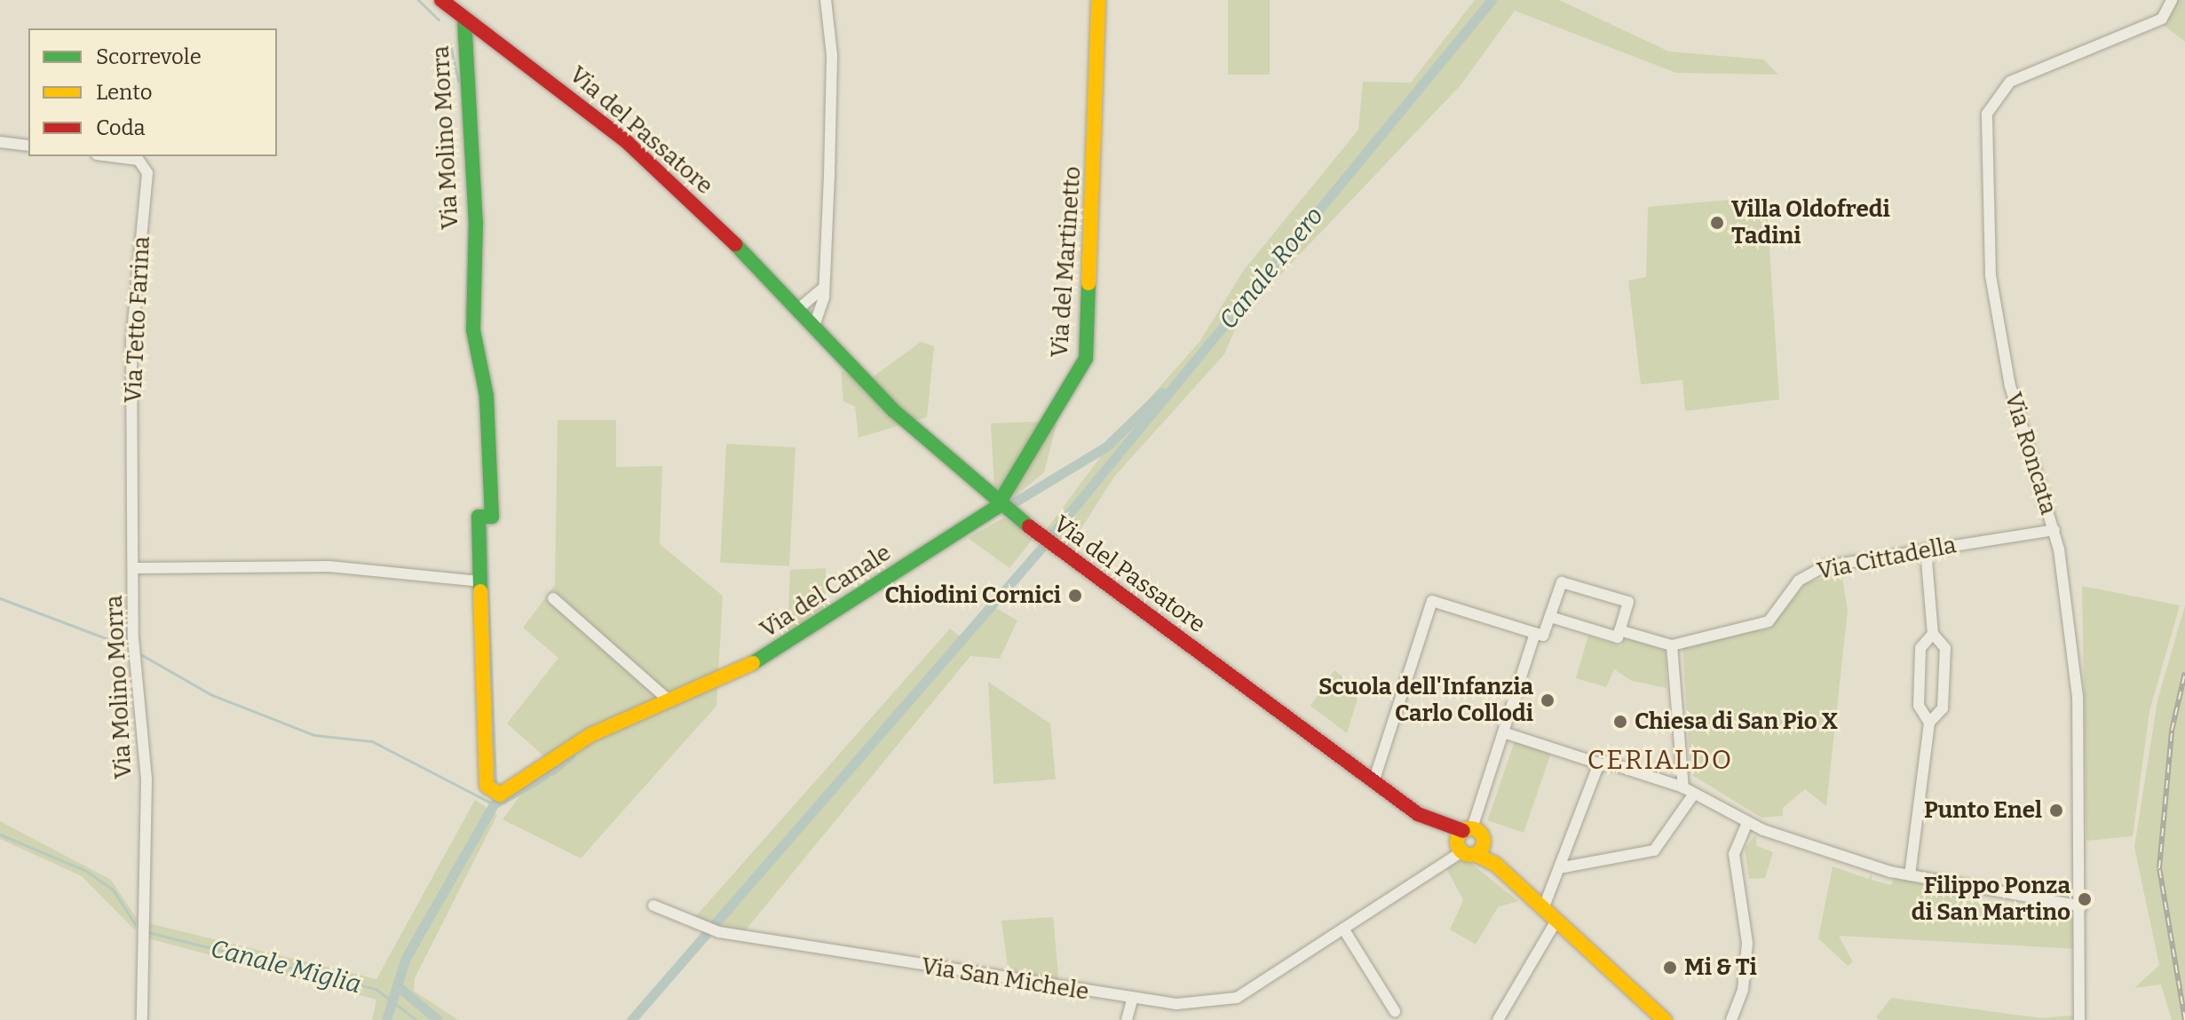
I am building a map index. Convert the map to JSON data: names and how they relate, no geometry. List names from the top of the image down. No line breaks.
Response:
{"streets":{"street":["Via del Passatore","Via Molino Morra","Via del Martinetto","Via Tetto Farina","Via Roncata","Via Cittadella","Via del Canale","Via San Michele"]},"crossings":[["Via del Passatore","Via Molino Morra"],["Via del Passatore","Via del Martinetto"],["Via del Passatore","Via del Canale"],["Via del Passatore","Via San Michele"],["Via Molino Morra","Via Tetto Farina"],["Via Molino Morra","Via del Canale"],["Via del Martinetto","Via del Canale"],["Via Roncata","Via Cittadella"]],"districts":["CERIALDO"],"water":["Canale Roero","Canale Miglia"],"places":["Villa Oldofredi Tadini","Chiodini Cornici","Scuola dell'Infanzia Carlo Collodi","Chiesa di San Pio X","Punto Enel","Filippo Ponza di San Martino","Mi & Ti"],"legend":["Scorrevole","Lento","Coda"]}
